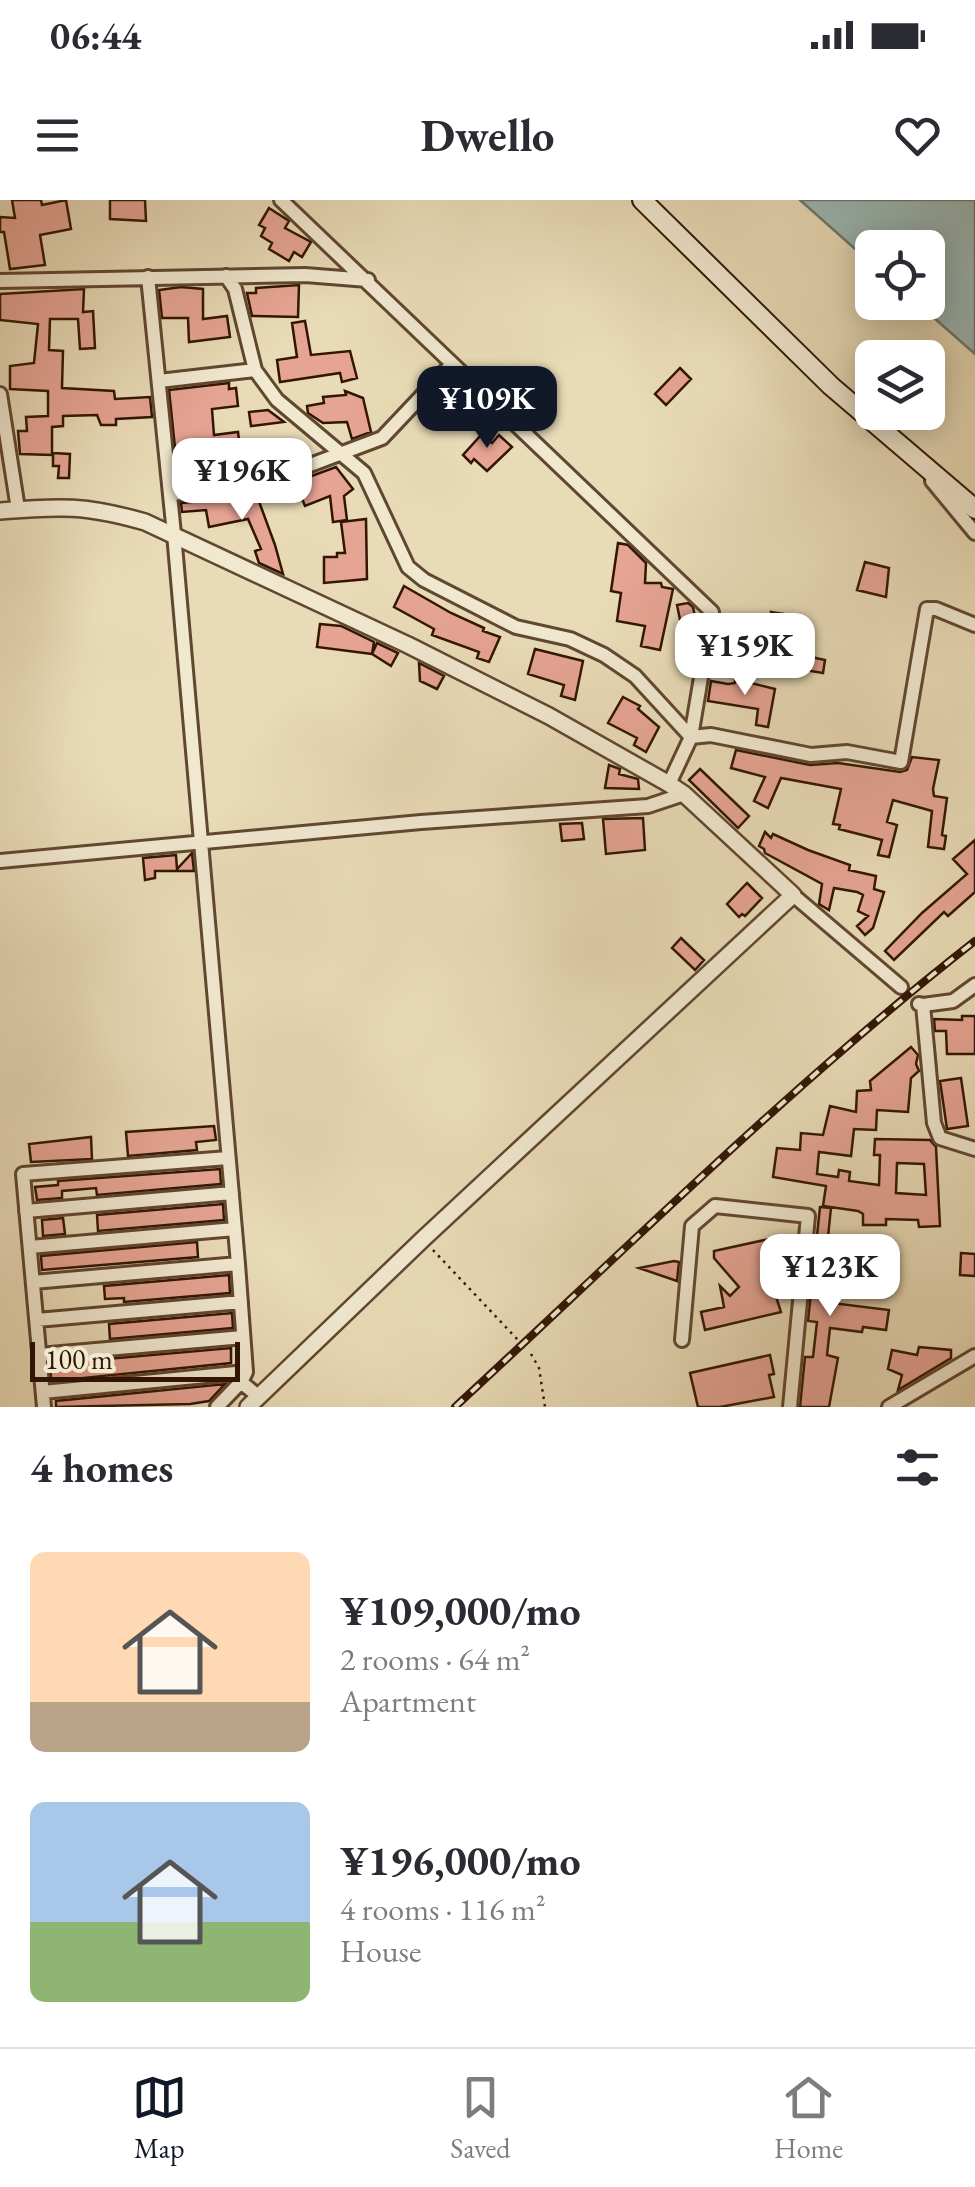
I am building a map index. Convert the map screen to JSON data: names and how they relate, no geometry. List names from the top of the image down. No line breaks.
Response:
{"scale_bar":"100 m","page":{"status":"06:44","header":"Dwello","price":["¥109K","¥196K","¥159K","¥123K"],"scale":"100 m","heading":"4 homes","list":[{"name":"¥109,000/mo","note":"2 rooms · 64 m² · Apartment"},{"name":"¥196,000/mo","note":"4 rooms · 116 m² · House"}],"tabs":["Map","Saved","Home"]}}
